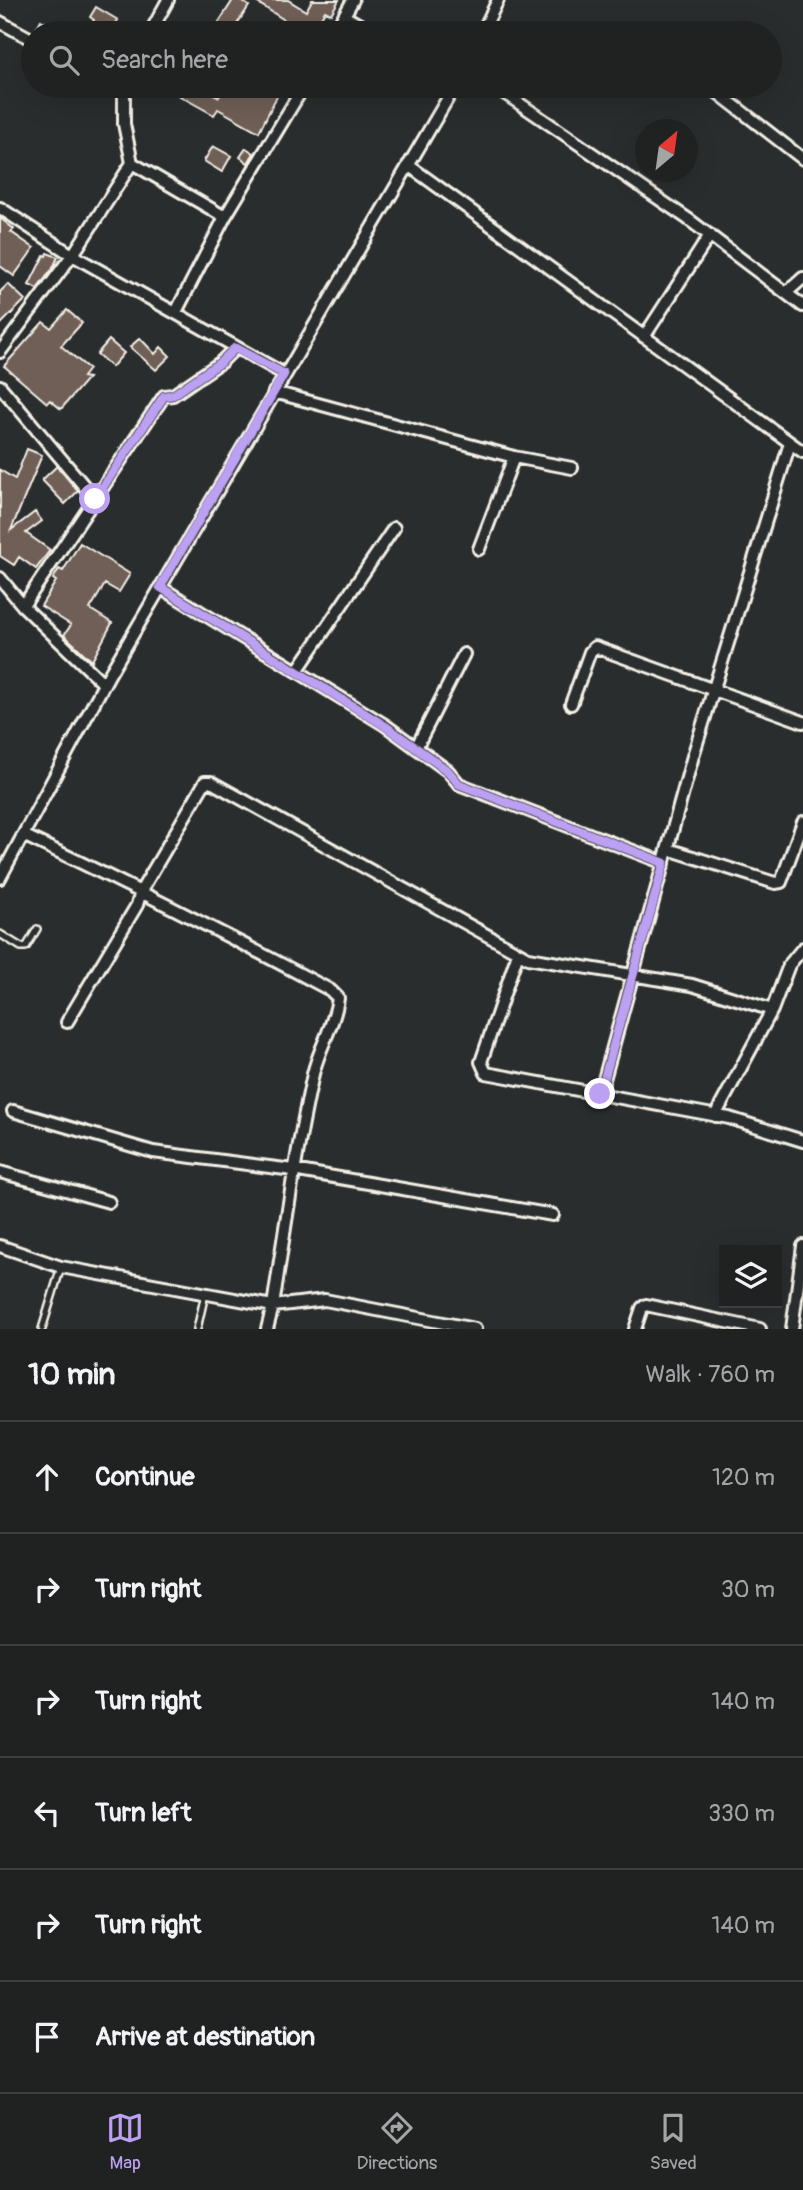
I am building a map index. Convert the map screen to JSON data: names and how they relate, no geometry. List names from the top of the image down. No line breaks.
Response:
{"north":"top right","page":{"search":"Search here","heading":["10 min","Walk · 760 m"],"list":[["Continue","120 m"],["Turn right","30 m"],["Turn right","140 m"],["Turn left","330 m"],["Turn right","140 m"],"Arrive at destination"],"nav":["Map","Directions","Saved"]}}
